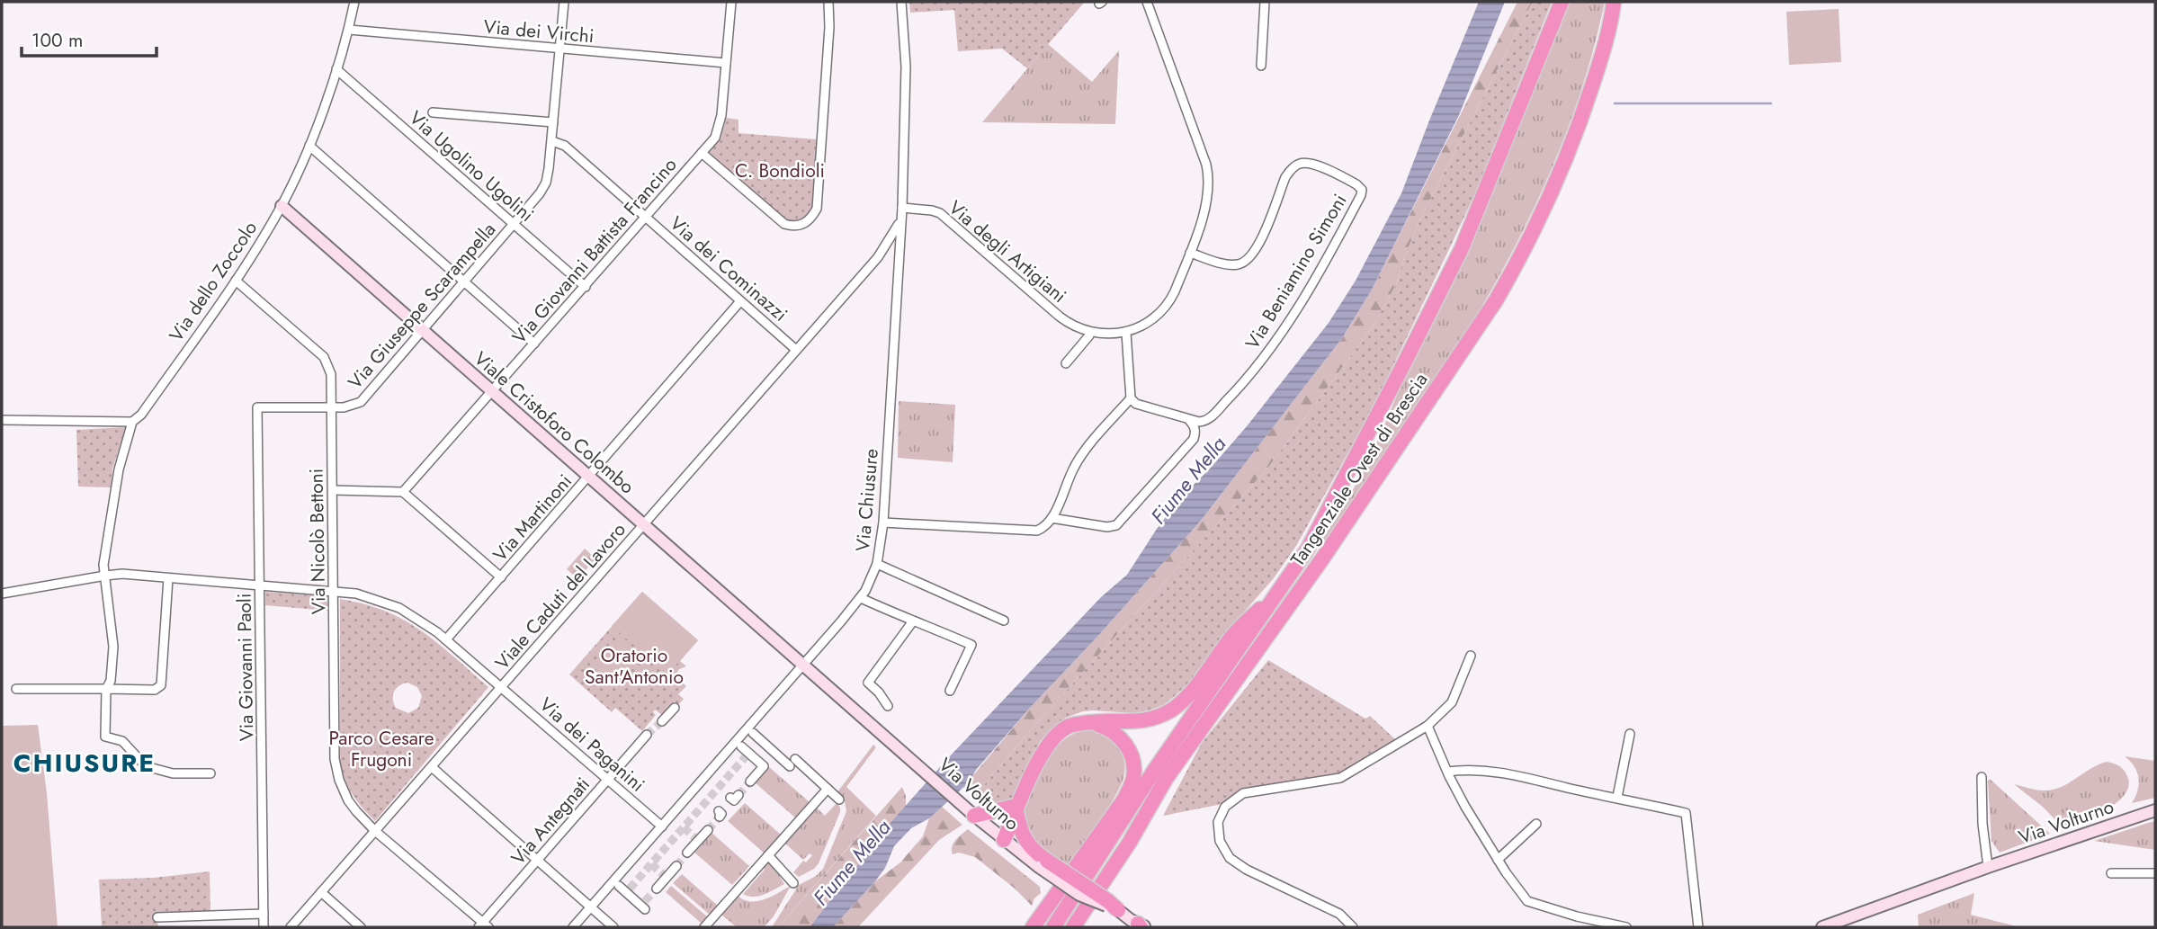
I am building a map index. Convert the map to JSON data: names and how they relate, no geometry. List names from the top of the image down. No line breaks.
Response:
{"streets":{"highway":["Tangenziale Ovest di Brescia"],"street":["Via dei Virchi","Via Ugolino Ugolini","Via Giovanni Battista Francino","Via degli Artigiani","Via dei Cominazzi","Via Beniamino Simoni","Via dello Zoccolo","Via Giuseppe Scarampella","Viale Cristoforo Colombo","Via Chiusure","Via Martinoni","Via Nicolò Bettoni","Viale Caduti del Lavoro","Via Giovanni Paoli","Via dei Paganini","Via Volturno","Via Antegnati"]},"crossings":[["Via dei Virchi","Via Giovanni Battista Francino"],["Via dei Virchi","Via dello Zoccolo"],["Via dei Virchi","Via Giuseppe Scarampella"],["Via Ugolino Ugolini","Via Giovanni Battista Francino"],["Via Ugolino Ugolini","Via dello Zoccolo"],["Via Ugolino Ugolini","Via Giuseppe Scarampella"],["Via Giovanni Battista Francino","Via dei Cominazzi"],["Via Giovanni Battista Francino","Viale Cristoforo Colombo"],["Via degli Artigiani","Via Chiusure"],["Via dei Cominazzi","Via Giuseppe Scarampella"],["Via dei Cominazzi","Via Martinoni"],["Via dei Cominazzi","Viale Caduti del Lavoro"],["Via dello Zoccolo","Viale Cristoforo Colombo"],["Via dello Zoccolo","Via Nicolò Bettoni"],["Via dello Zoccolo","Via dei Paganini"],["Via Giuseppe Scarampella","Viale Cristoforo Colombo"],["Via Giuseppe Scarampella","Via Nicolò Bettoni"],["Via Giuseppe Scarampella","Via Giovanni Paoli"],["Viale Cristoforo Colombo","Via Chiusure"],["Viale Cristoforo Colombo","Via Martinoni"],["Viale Cristoforo Colombo","Viale Caduti del Lavoro"],["Viale Cristoforo Colombo","Via Volturno"],["Via Chiusure","Viale Caduti del Lavoro"],["Via Chiusure","Via dei Paganini"],["Via Chiusure","Via Volturno"],["Via Martinoni","Via dei Paganini"],["Via Nicolò Bettoni","Viale Caduti del Lavoro"],["Via Nicolò Bettoni","Via dei Paganini"],["Via Nicolò Bettoni","Via Antegnati"],["Viale Caduti del Lavoro","Via dei Paganini"],["Via Giovanni Paoli","Via dei Paganini"],["Via dei Paganini","Via Antegnati"]],"districts":["CHIUSURE"],"water":["Fiume Mella"],"parks":["C. Bondioli","Oratorio Sant'Antonio","Parco Cesare Frugoni"],"scale_bar":"100 m"}
